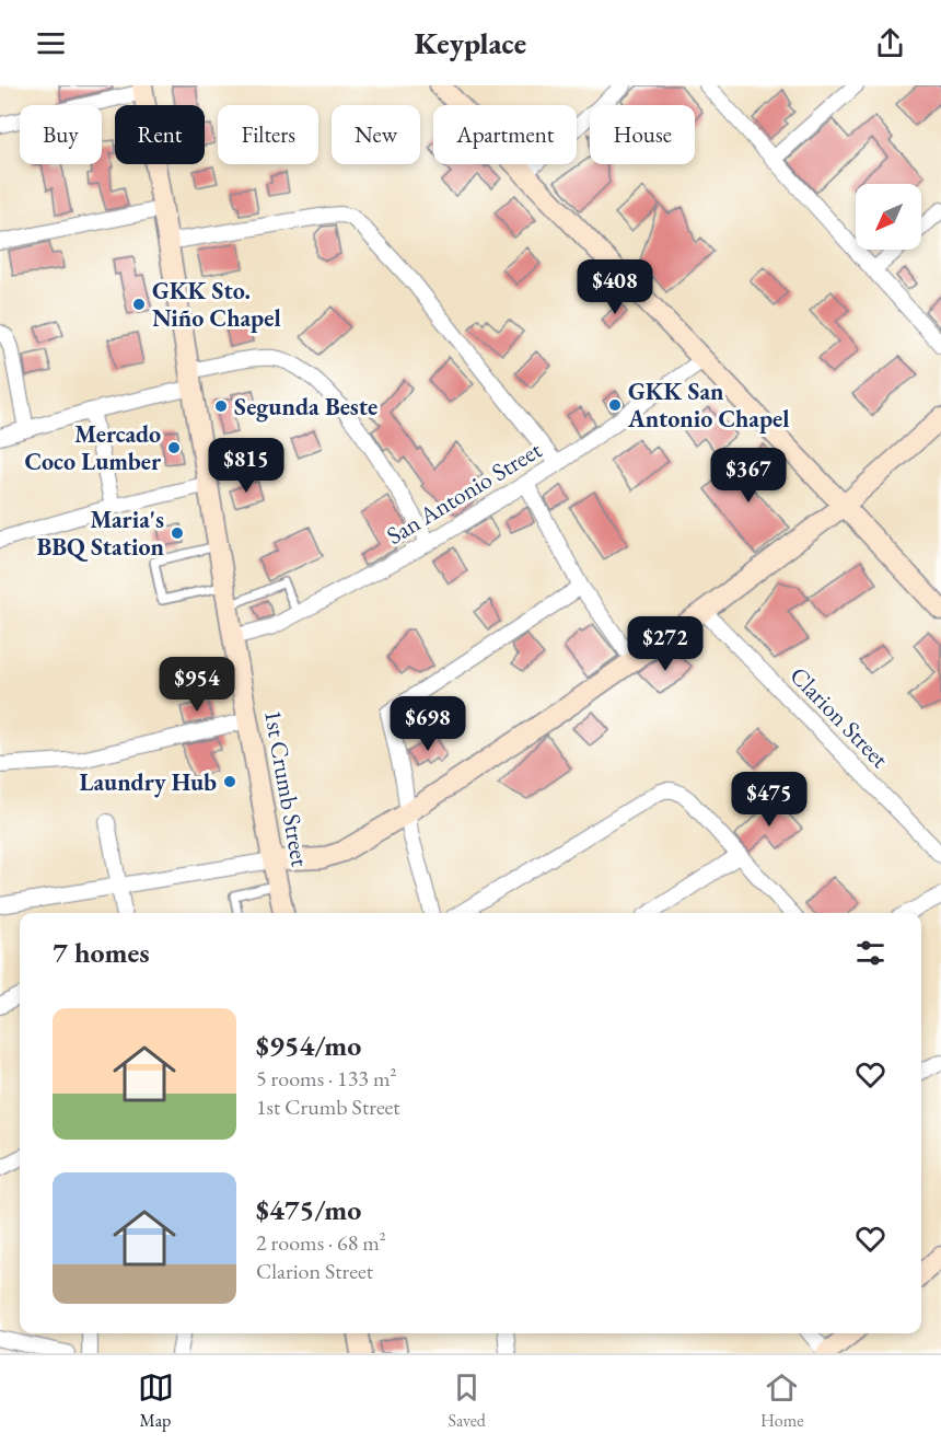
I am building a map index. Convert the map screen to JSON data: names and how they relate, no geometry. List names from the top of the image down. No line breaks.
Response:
{"streets":{"street":["San Antonio Street","Clarion Street","1st Crumb Street"]},"crossings":[["San Antonio Street","1st Crumb Street"]],"places":["GKK Sto. Niño Chapel","GKK San Antonio Chapel","Segunda Beste","Mercado Coco Lumber","Maria's BBQ Station","Laundry Hub"],"north":"bottom left","page":{"header":"Keyplace","chip":["Buy","Rent","Filters","New","Apartment","House"],"price":["$408","$815","$367","$272","$954","$698","$475"],"heading":"7 homes","list":[{"name":"$954/mo","note":"5 rooms · 133 m² · 1st Crumb Street"},{"name":"$475/mo","note":"2 rooms · 68 m² · Clarion Street"}],"tabs":["Map","Saved","Home"]}}
